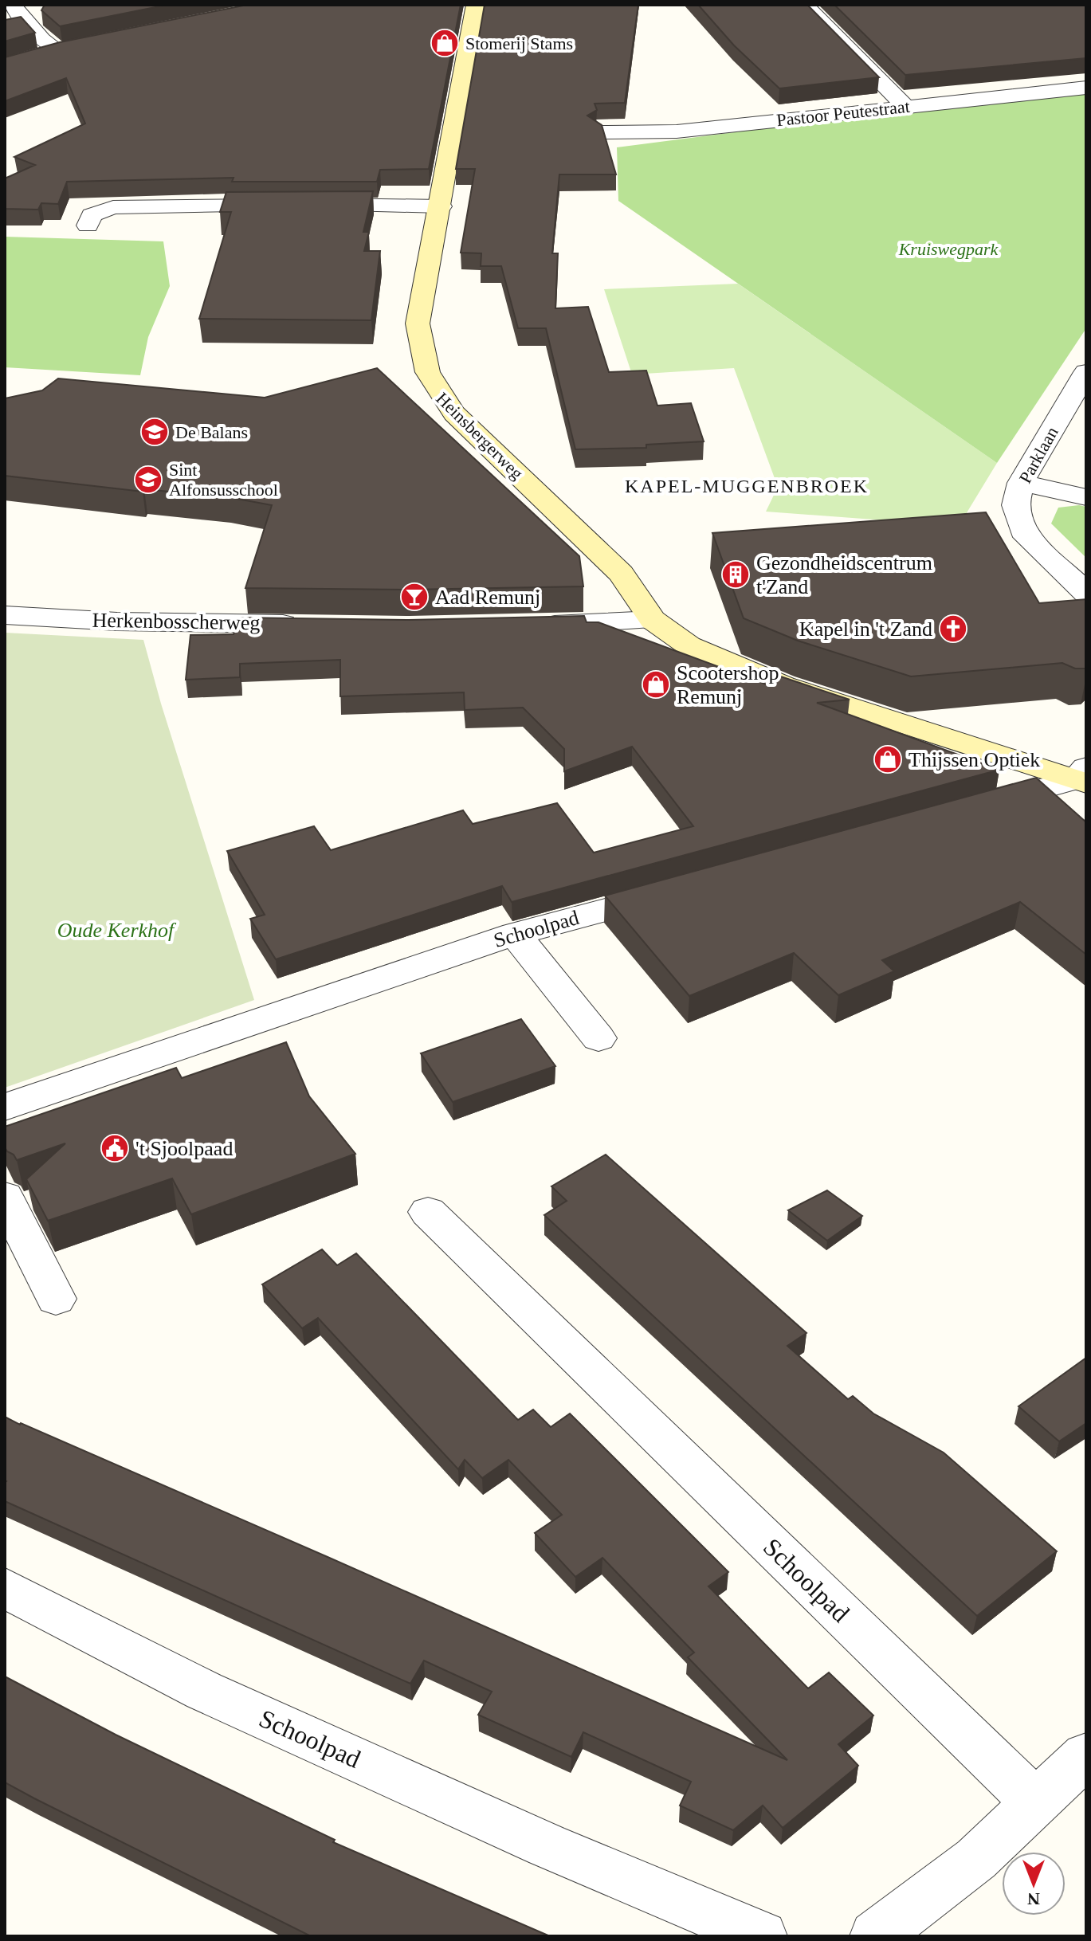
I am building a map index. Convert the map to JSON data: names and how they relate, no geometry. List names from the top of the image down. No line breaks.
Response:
{"streets":{"street":["Pastoor Peutestraat","Heinsbergerweg","Parklaan","Herkenbosscherweg","Schoolpad"]},"districts":["KAPEL-MUGGENBROEK"],"parks":["Kruiswegpark","Oude Kerkhof"],"places":{"shop":["Stomerij Stams","Scootershop Remunj","Thijssen Optiek"],"school or university":["De Balans","Sint Alfonsusschool"],"building":["Gezondheidscentrum t'Zand"],"bar":["Aad Remunj"],"church":["Kapel in 't Zand"],"public building":["'t Sjoolpaad"]},"north":"bottom"}
